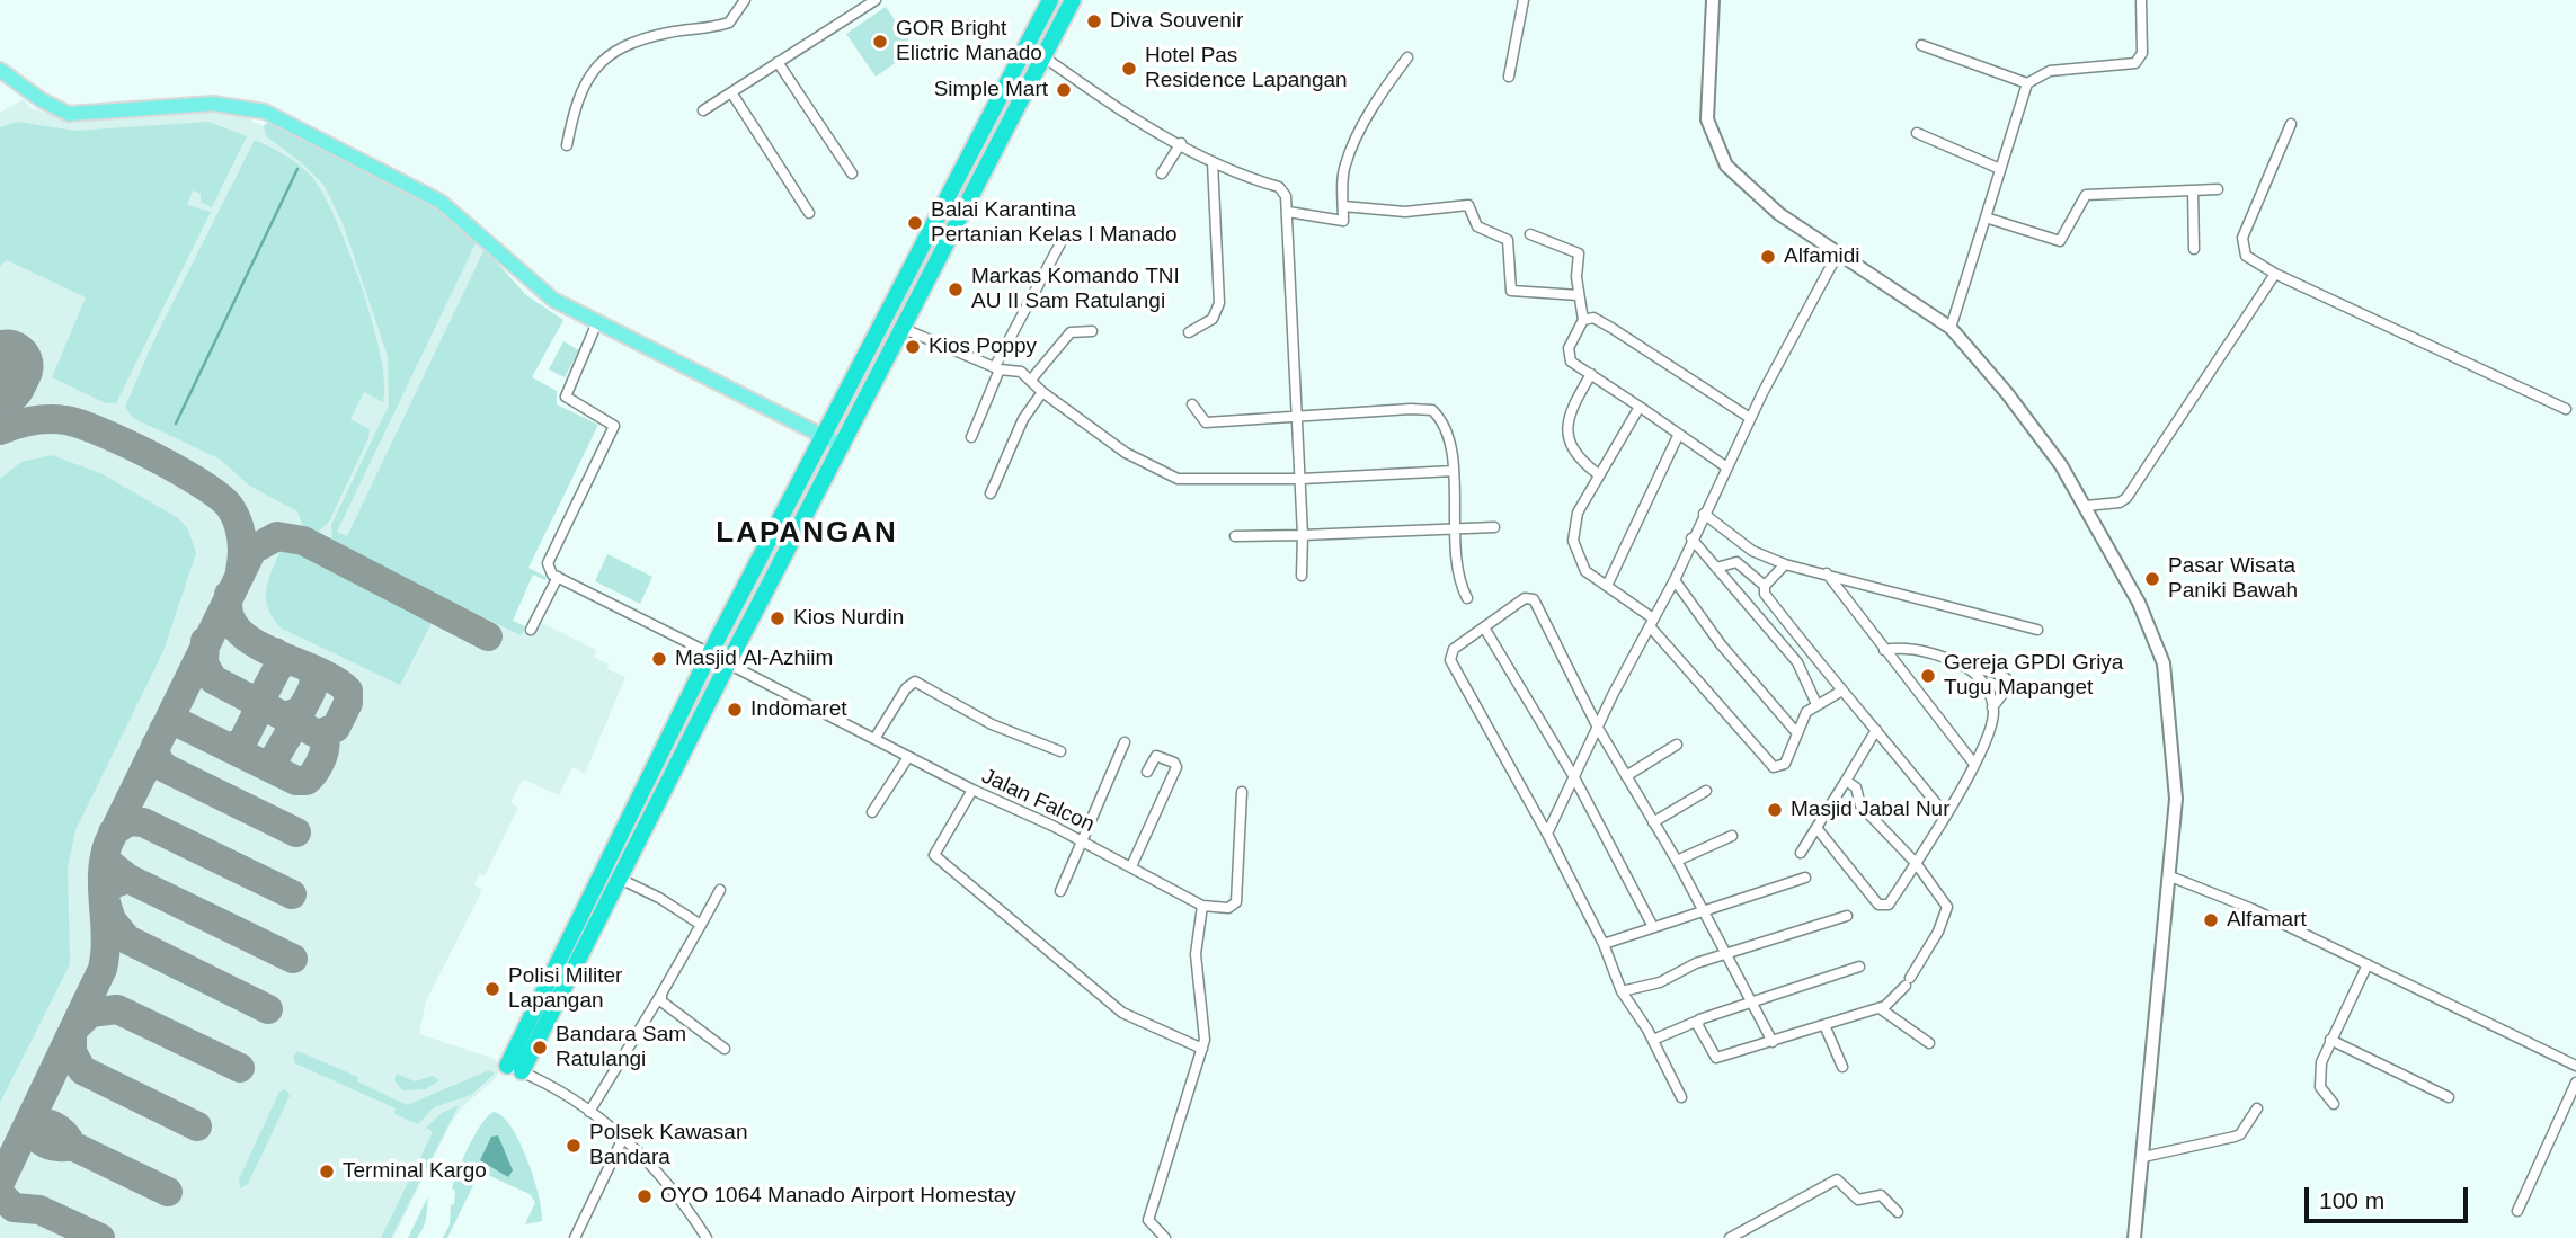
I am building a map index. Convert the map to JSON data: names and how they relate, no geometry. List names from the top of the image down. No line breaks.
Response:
{"streets":{"street":["Jalan Falcon"]},"districts":["LAPANGAN"],"places":["Diva Souvenir","GOR Bright Elictric Manado","Hotel Pas Residence Lapangan","Simple Mart","Balai Karantina Pertanian Kelas I Manado","Alfamidi","Markas Komando TNI AU II Sam Ratulangi","Kios Poppy","Pasar Wisata Paniki Bawah","Kios Nurdin","Masjid Al-Azhiim","Gereja GPDI Griya Tugu Mapanget","Indomaret","Masjid Jabal Nur","Alfamart","Polisi Militer Lapangan","Bandara Sam Ratulangi","Polsek Kawasan Bandara","Terminal Kargo","OYO 1064 Manado Airport Homestay"],"scale_bar":"100 m"}
